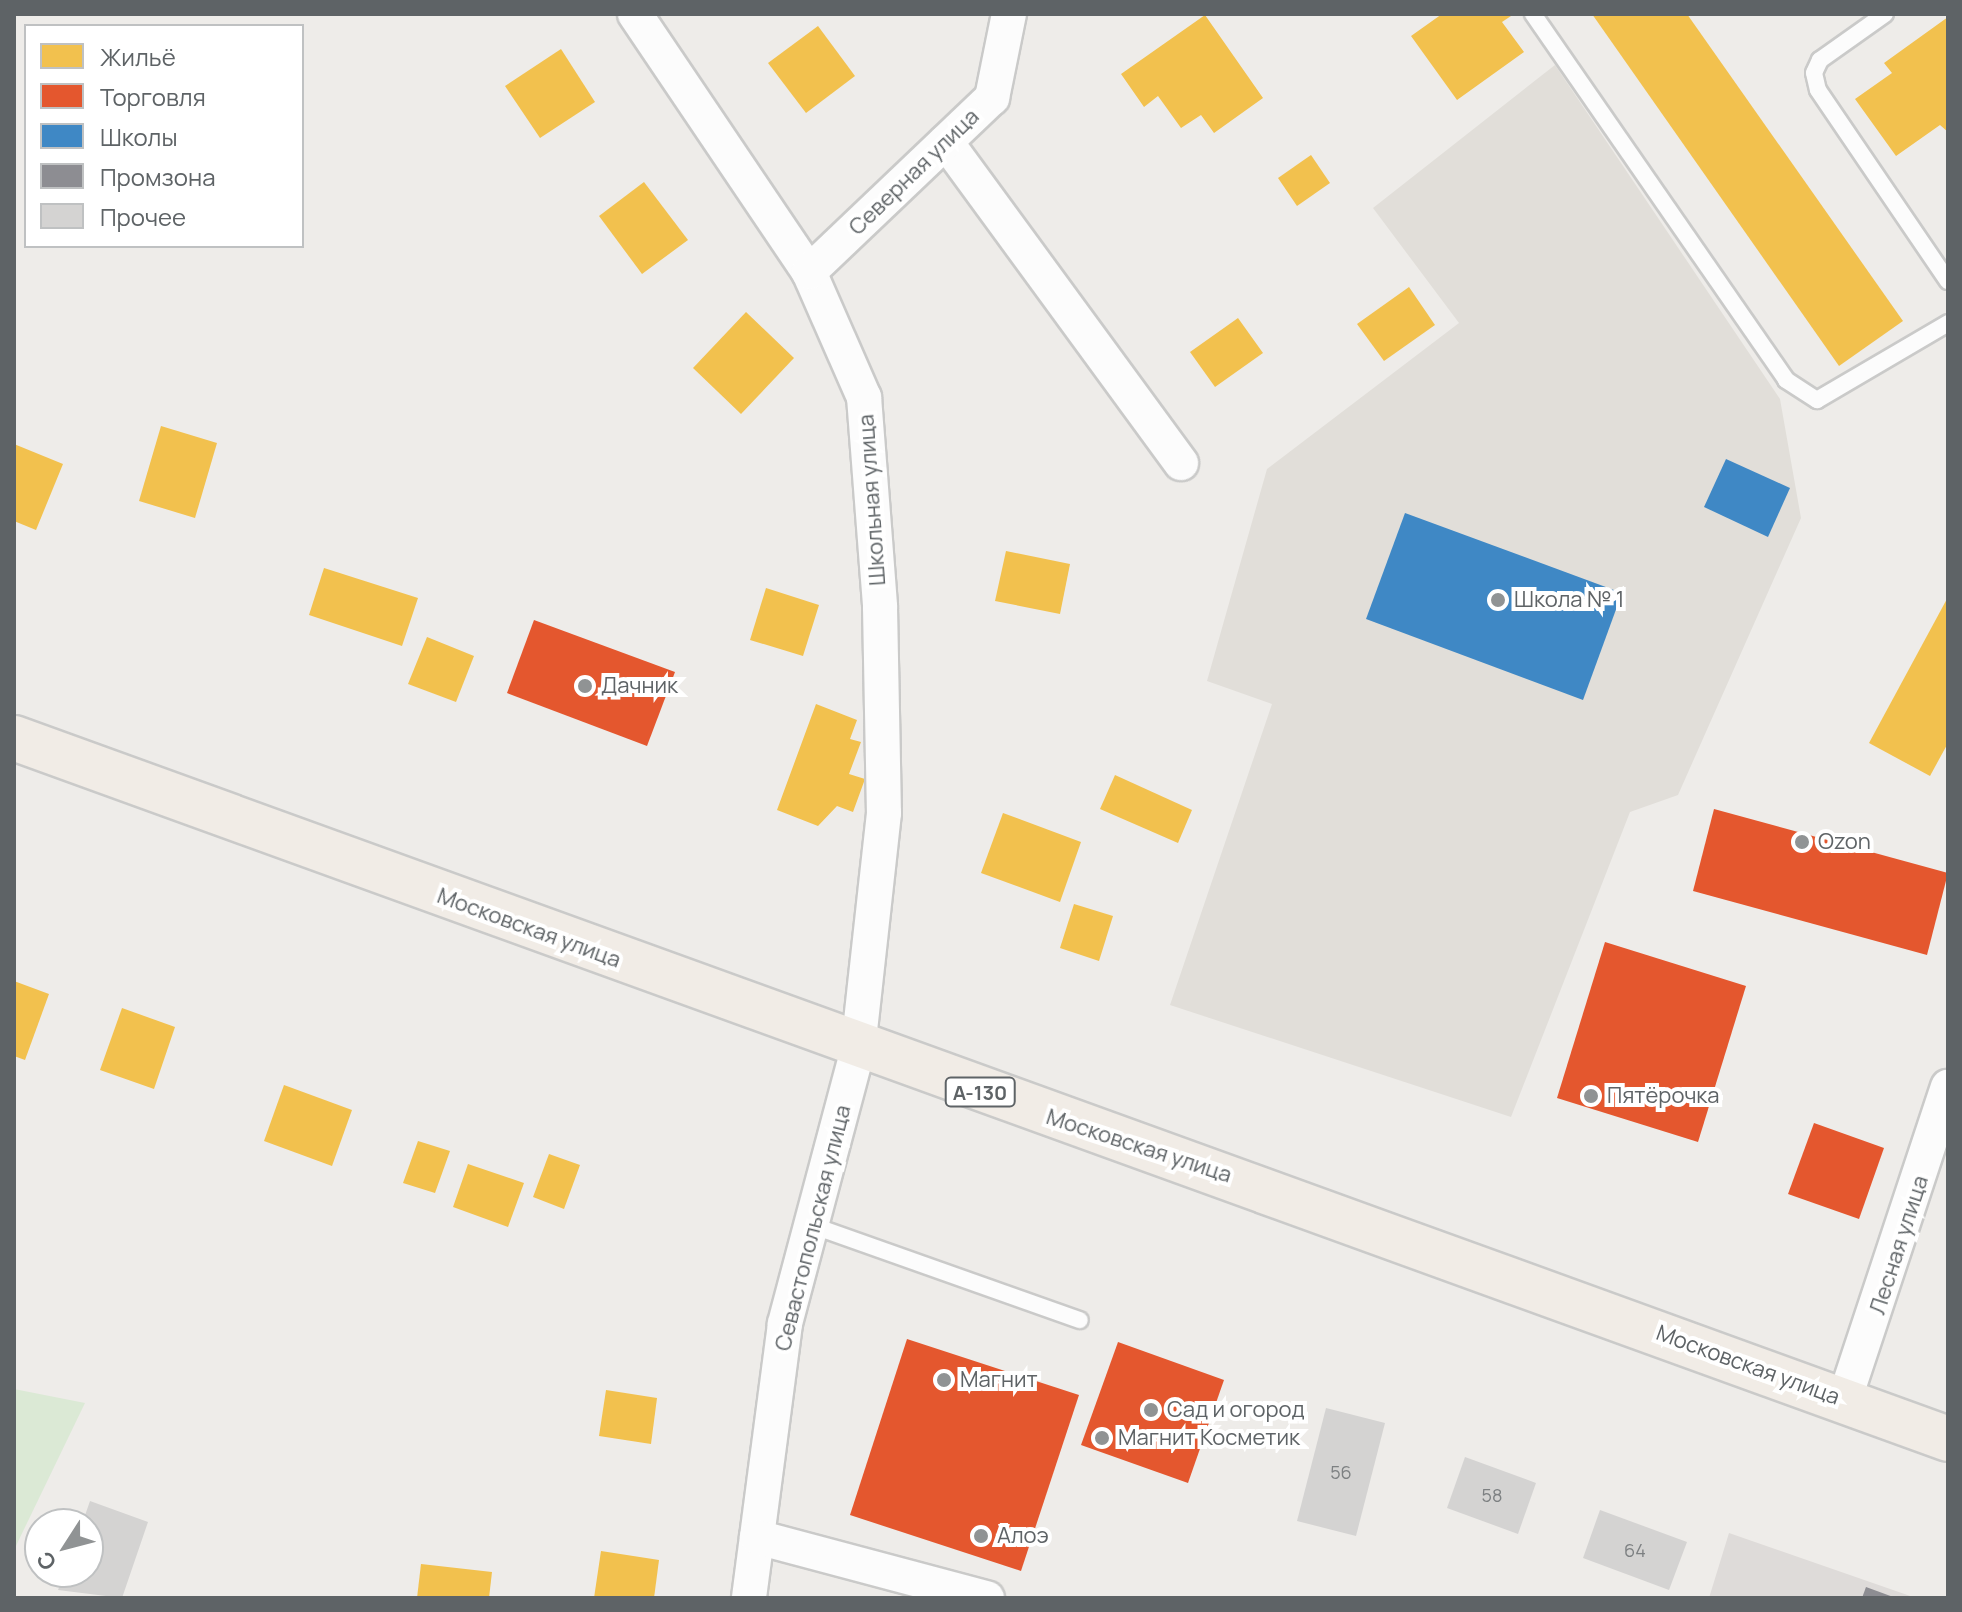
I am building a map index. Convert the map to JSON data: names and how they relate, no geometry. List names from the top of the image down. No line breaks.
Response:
{"streets":{"highway":["Московская улица","А-130"],"street":["Северная улица","Школьная улица","Севастопольская улица","Лесная улица"]},"crossings":[["Северная улица","Школьная улица"],["Школьная улица","Московская улица"],["Школьная улица","Севастопольская улица"],["Московская улица","Севастопольская улица"],["Московская улица","Лесная улица"]],"places":["Школа № 1","Дачник","Ozon","Пятёрочка","Магнит","Сад и огород","Магнит Косметик","Алоэ"],"house_numbers":["56","58","64"],"legend":["Жильё","Торговля","Школы","Промзона","Прочее"],"north":"bottom left"}
